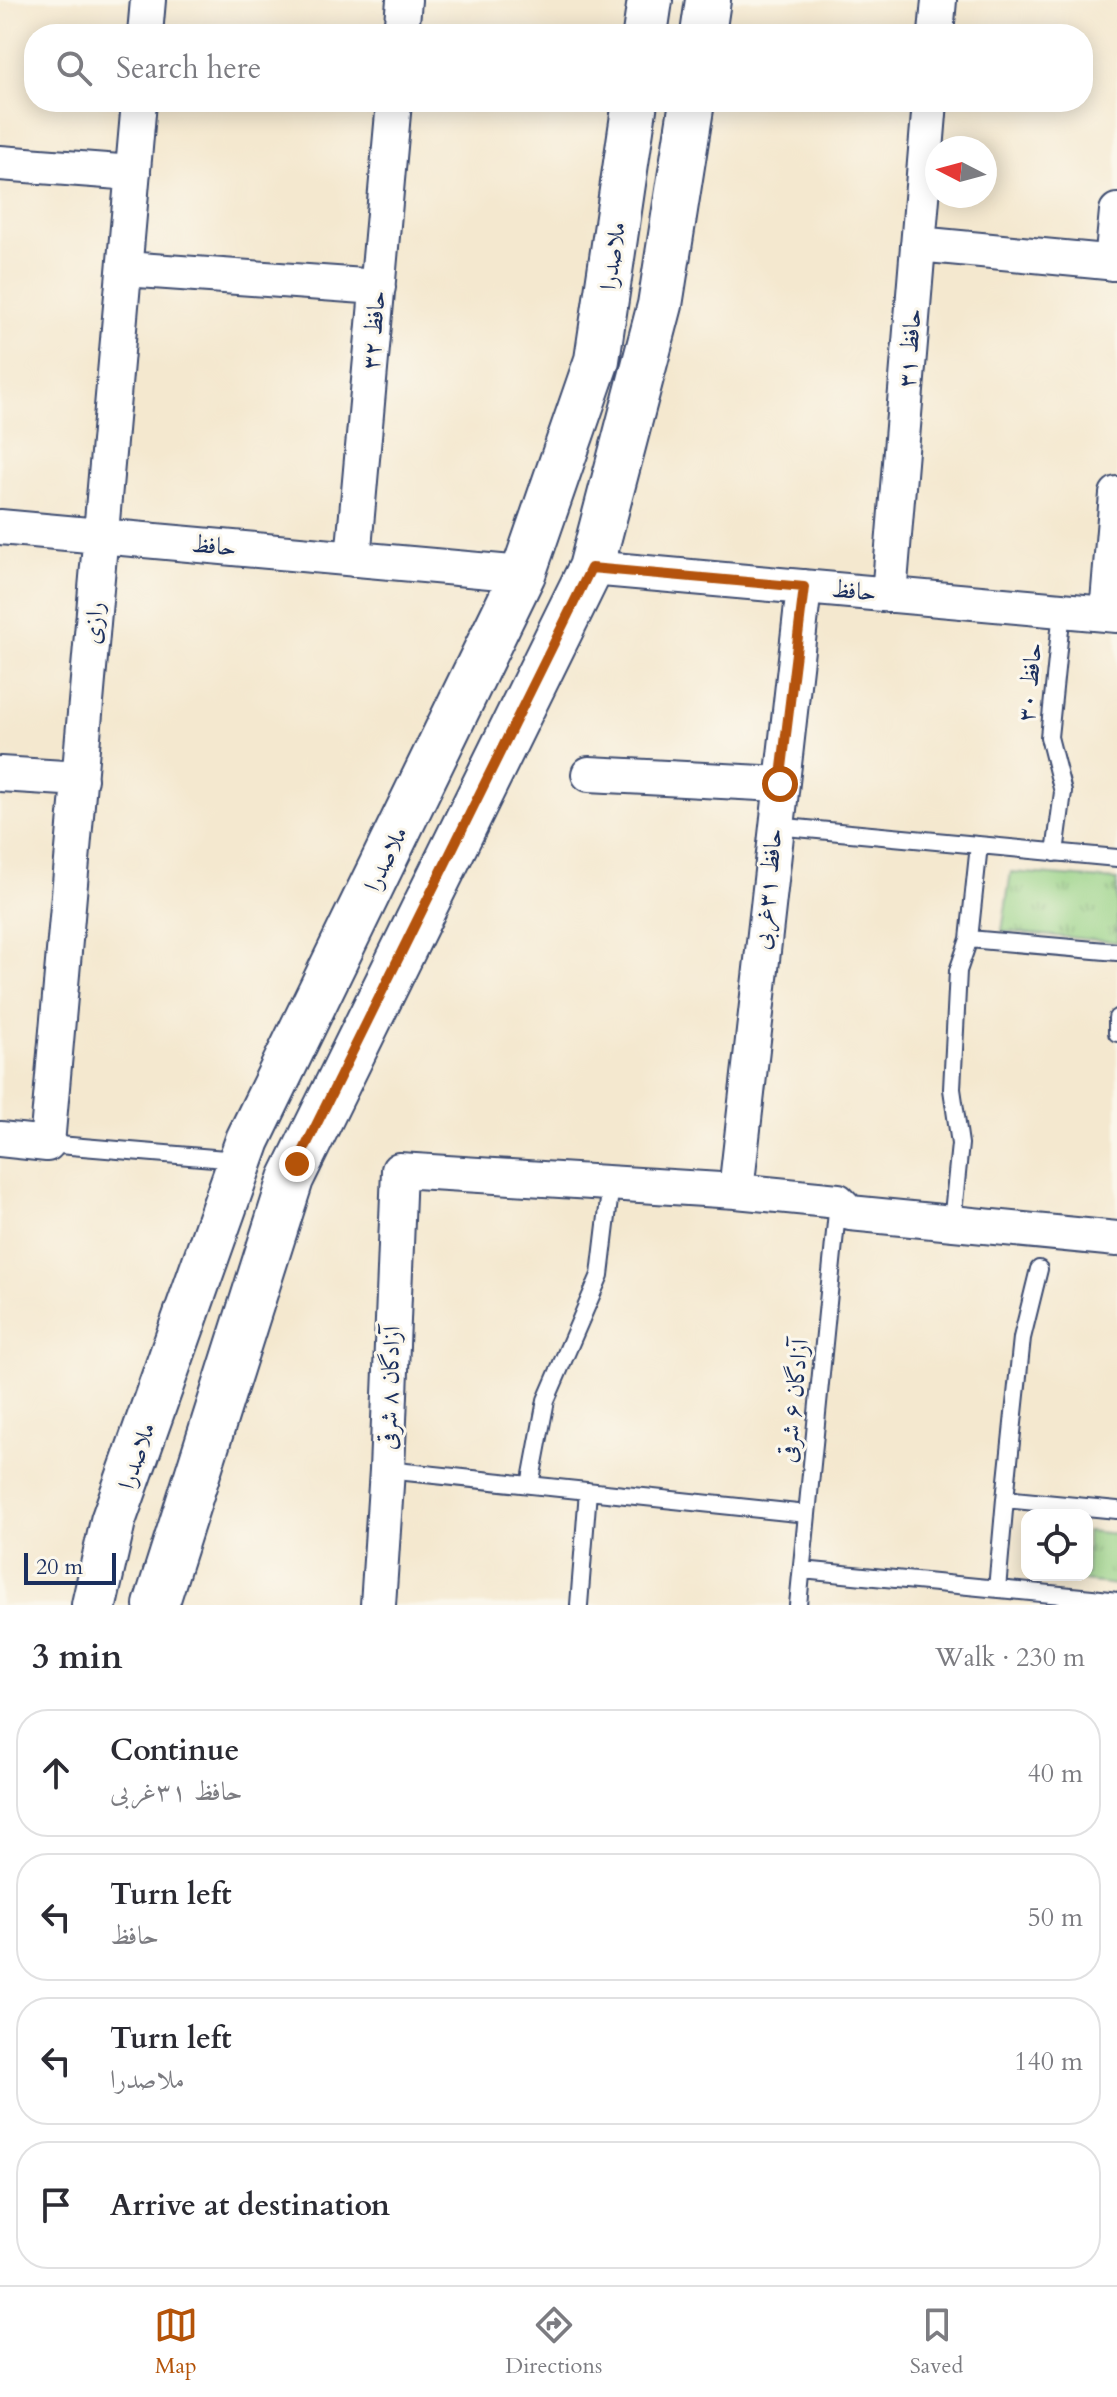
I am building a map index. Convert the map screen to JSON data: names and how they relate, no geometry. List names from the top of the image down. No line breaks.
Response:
{"streets":{"main road":["ملاصدرا"],"street":["حافظ ۳۲","حافظ ۳۱","حافظ","رازی","حافظ ۳۱غربی","آزادگان ۸ شرقی"],"lane":["حافظ ۳۰","آزادگان ۶ شرقی"]},"crossings":[["ملاصدرا","حافظ"],["حافظ ۳۲","حافظ"],["حافظ ۳۱","حافظ"],["حافظ","رازی"],["حافظ","حافظ ۳۰"],["حافظ","حافظ ۳۱غربی"]],"scale_bar":"20 m","north":"left","page":{"search":"Search here","scale":"20 m","heading":["3 min","Walk · 230 m"],"list":[["Continue","حافظ ۳۱غربی","40 m"],["Turn left","حافظ","50 m"],["Turn left","ملاصدرا","140 m"],"Arrive at destination"],"nav":["Map","Directions","Saved"]}}
